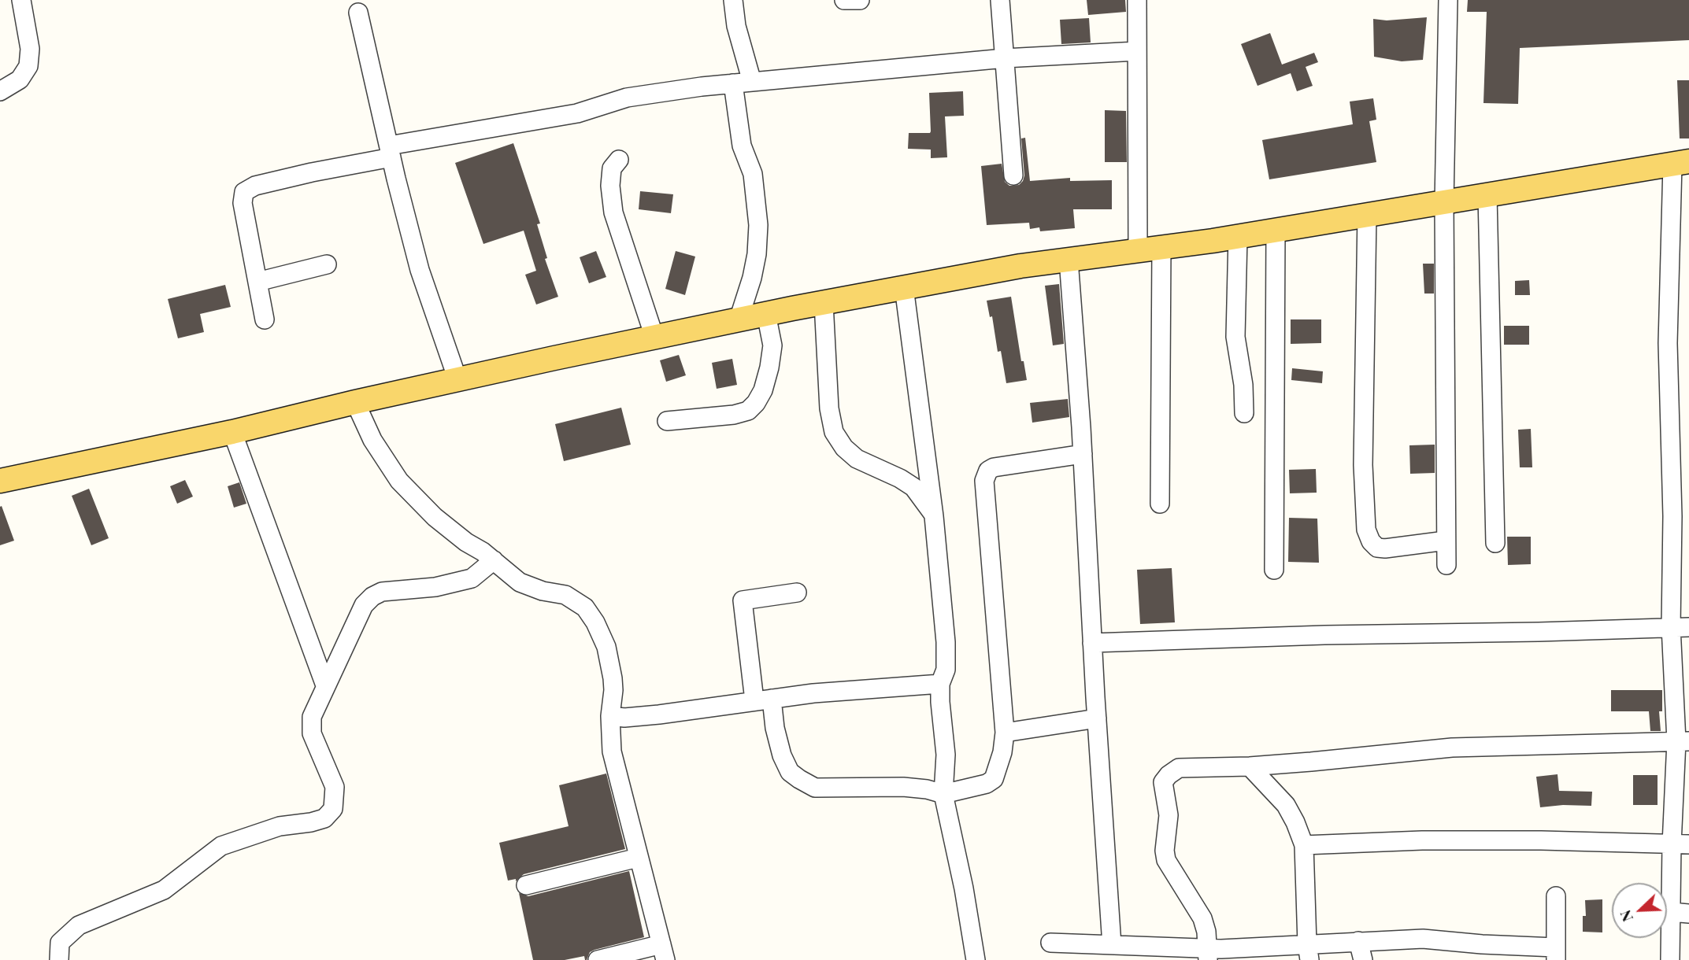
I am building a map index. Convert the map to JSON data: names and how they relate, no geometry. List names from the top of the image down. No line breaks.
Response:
{"north":"bottom left"}
